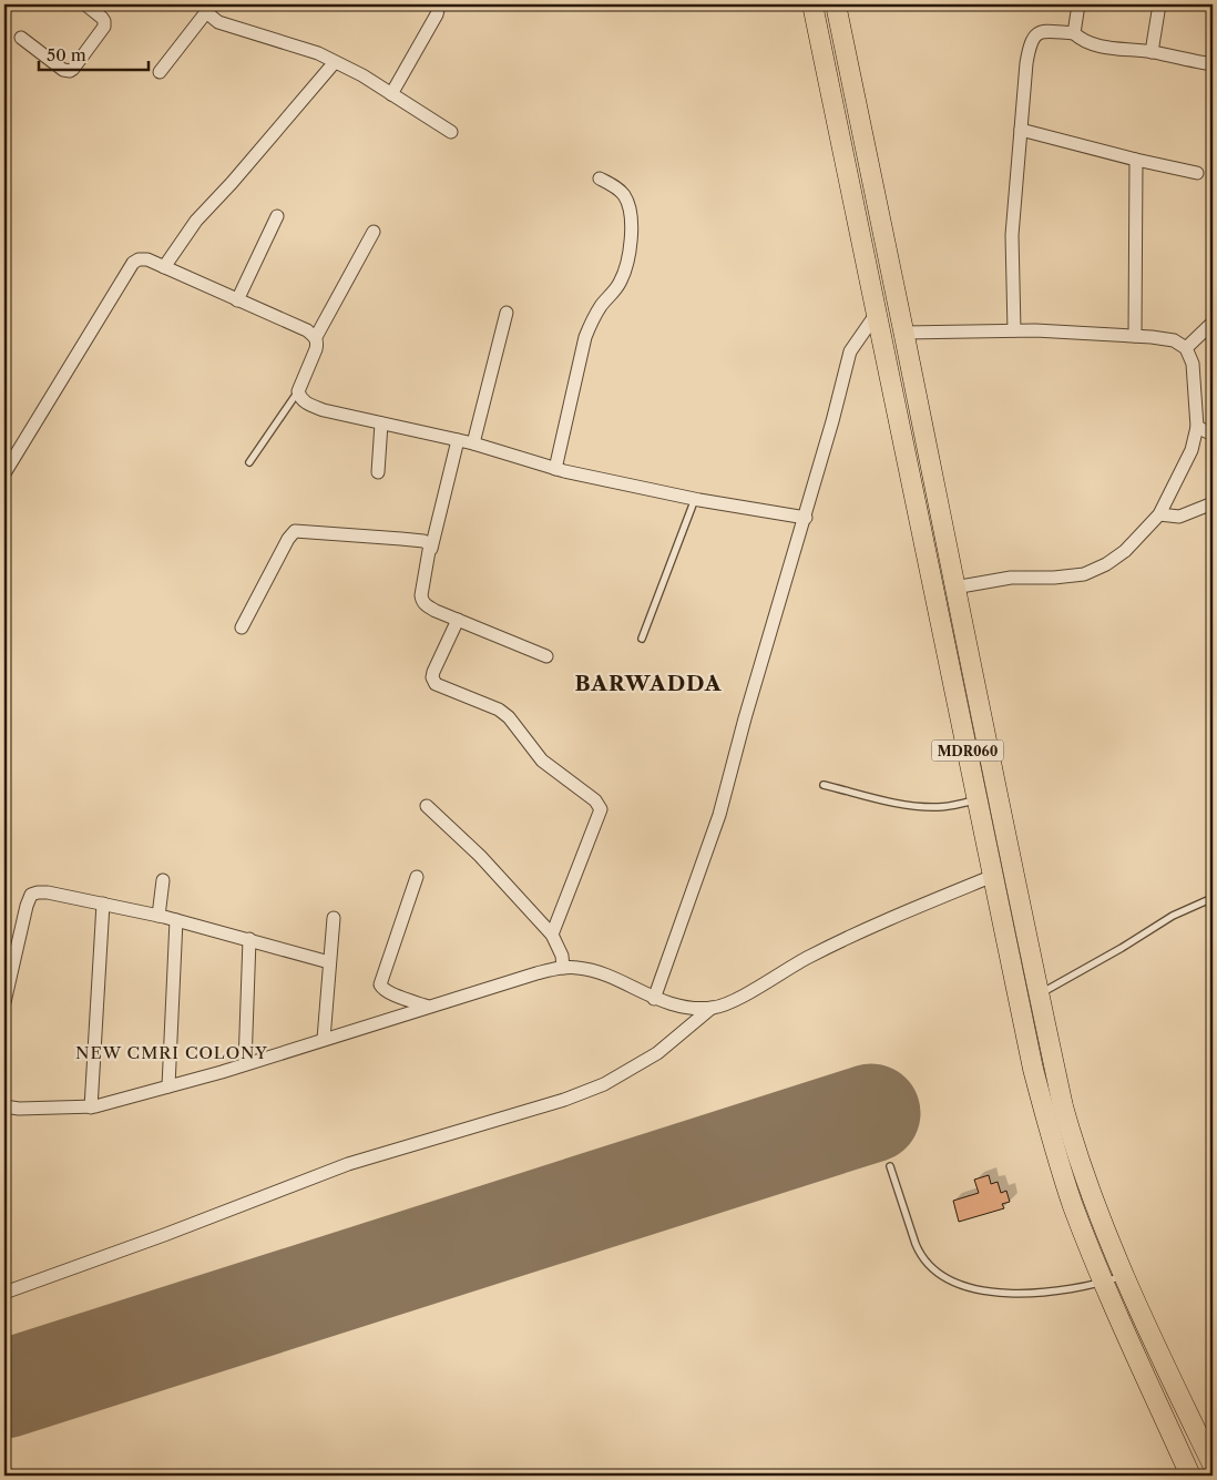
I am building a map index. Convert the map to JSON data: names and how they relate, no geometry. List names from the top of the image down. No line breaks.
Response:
{"streets":{"main road":["MDR060"]},"districts":["BARWADDA","NEW CMRI COLONY"],"scale_bar":"50 m"}
